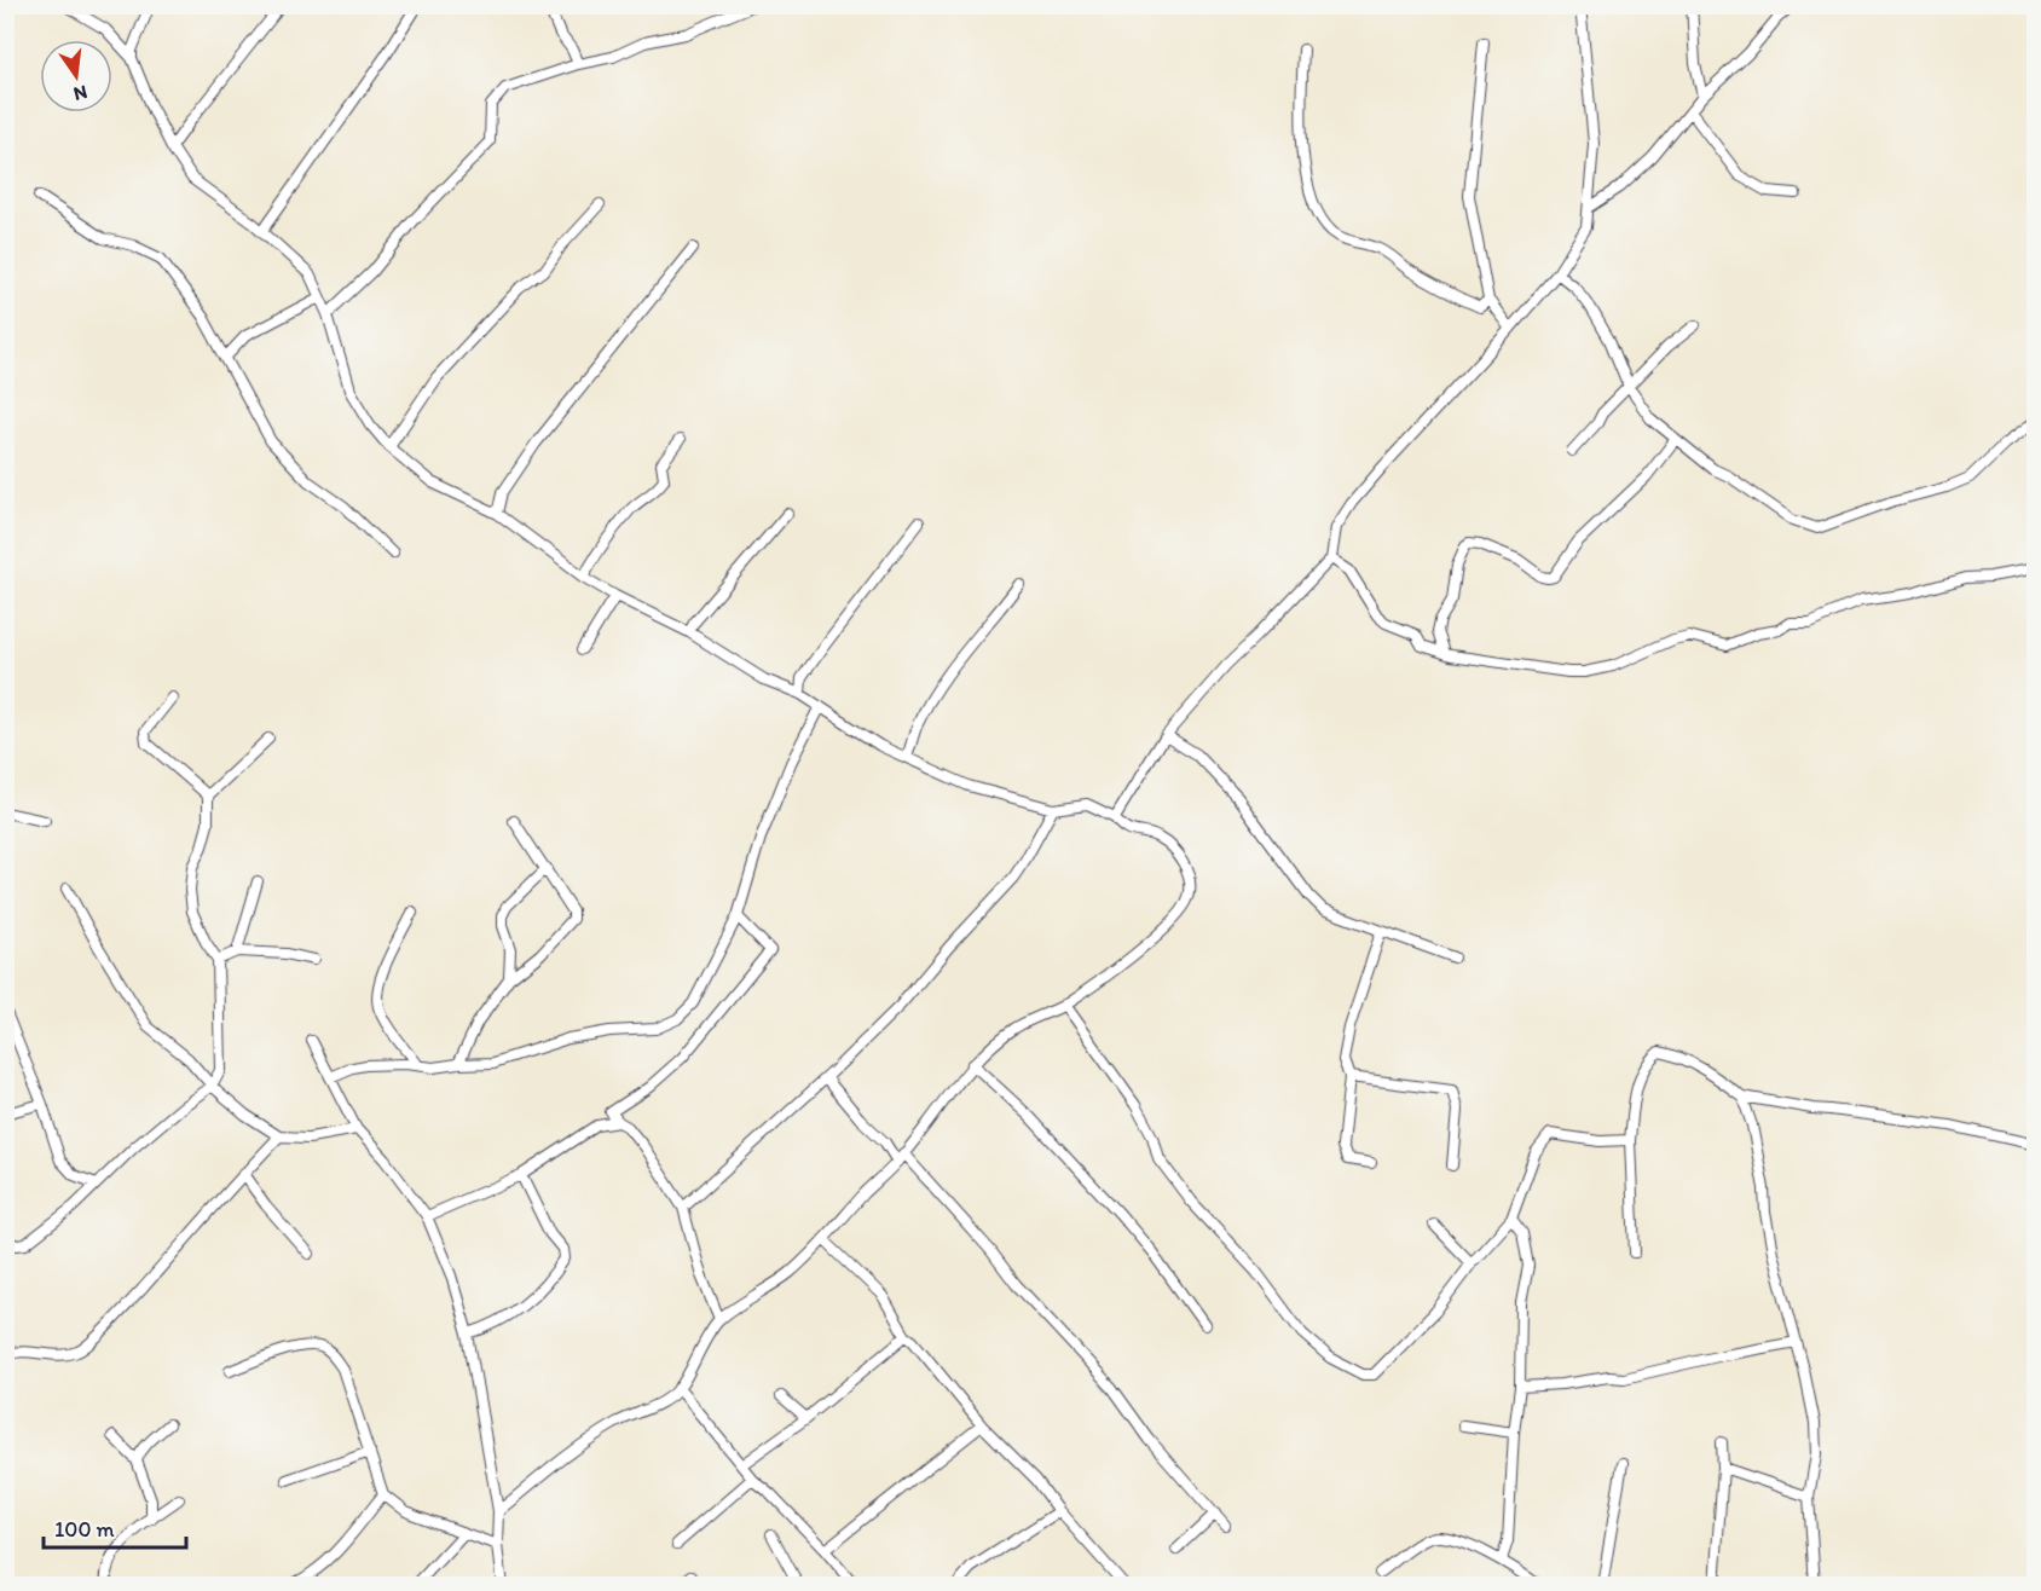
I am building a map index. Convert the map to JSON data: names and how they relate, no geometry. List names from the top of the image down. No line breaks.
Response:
{"scale_bar":"100 m","north":"bottom"}
